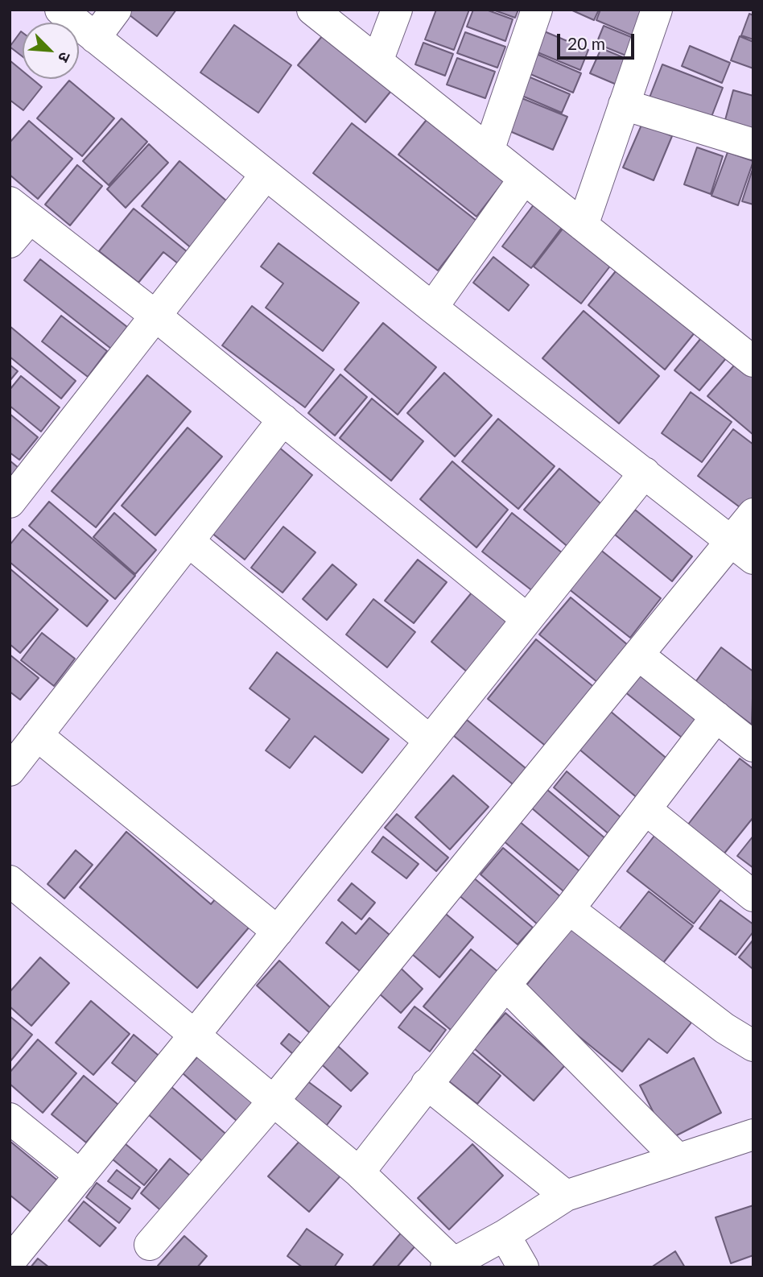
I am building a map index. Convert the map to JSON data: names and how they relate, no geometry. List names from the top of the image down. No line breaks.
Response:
{"scale_bar":"20 m","north":"bottom right"}
